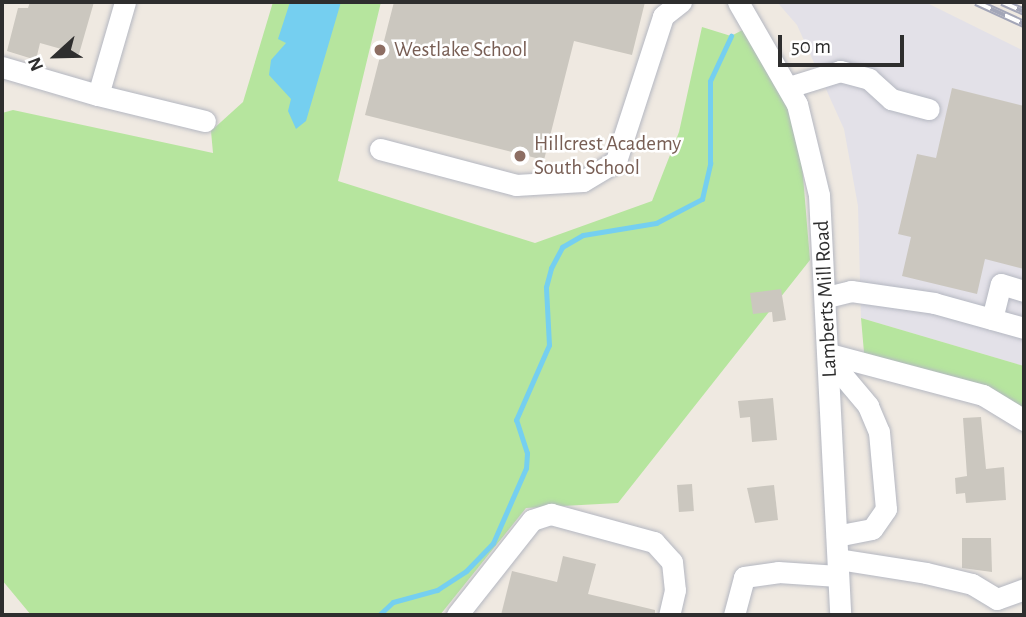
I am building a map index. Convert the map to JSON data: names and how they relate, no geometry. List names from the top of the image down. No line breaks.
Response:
{"streets":{"street":["Lamberts Mill Road"]},"places":["Westlake School","Hillcrest Academy South School"],"scale_bar":"50 m","north":"left"}
